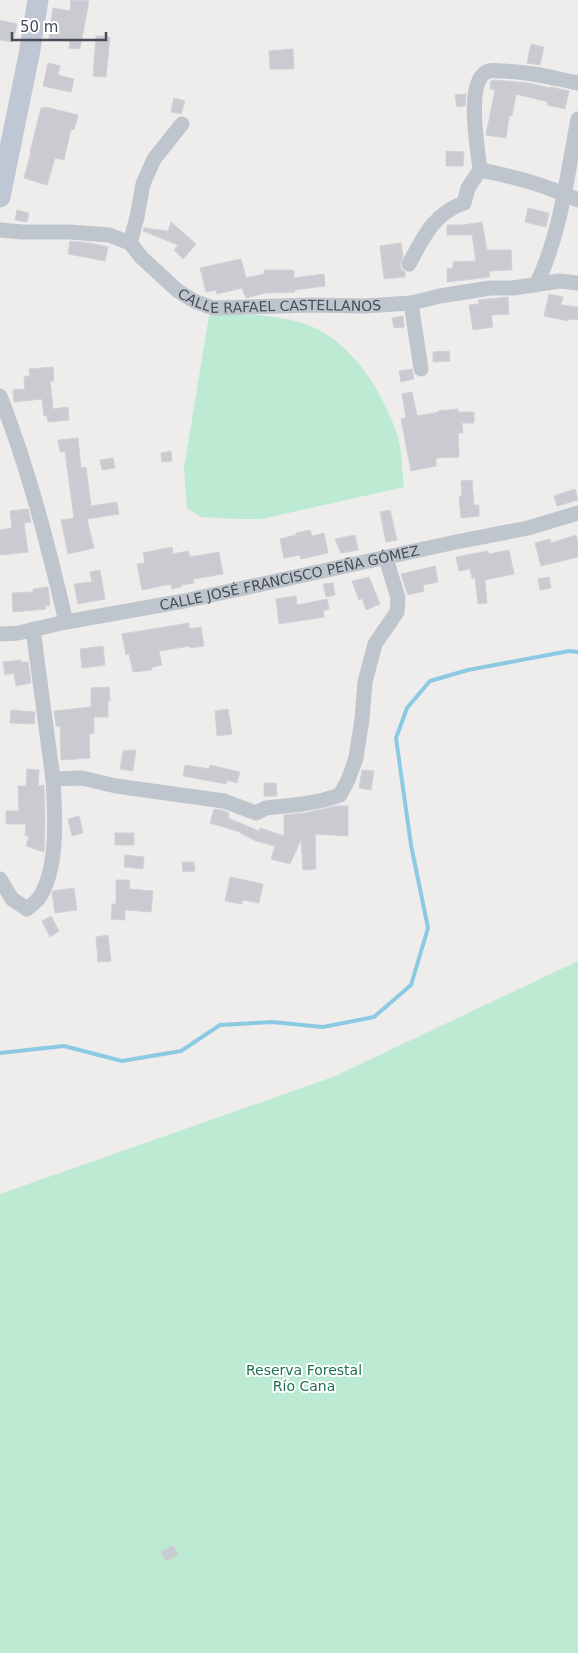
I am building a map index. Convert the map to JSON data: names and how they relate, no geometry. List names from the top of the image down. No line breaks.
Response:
{"streets":{"street":["CALLE RAFAEL CASTELLANOS","CALLE JOSÉ FRANCISCO PEÑA GÓMEZ"]},"parks":["Reserva Forestal Río Cana"],"scale_bar":"50 m"}
